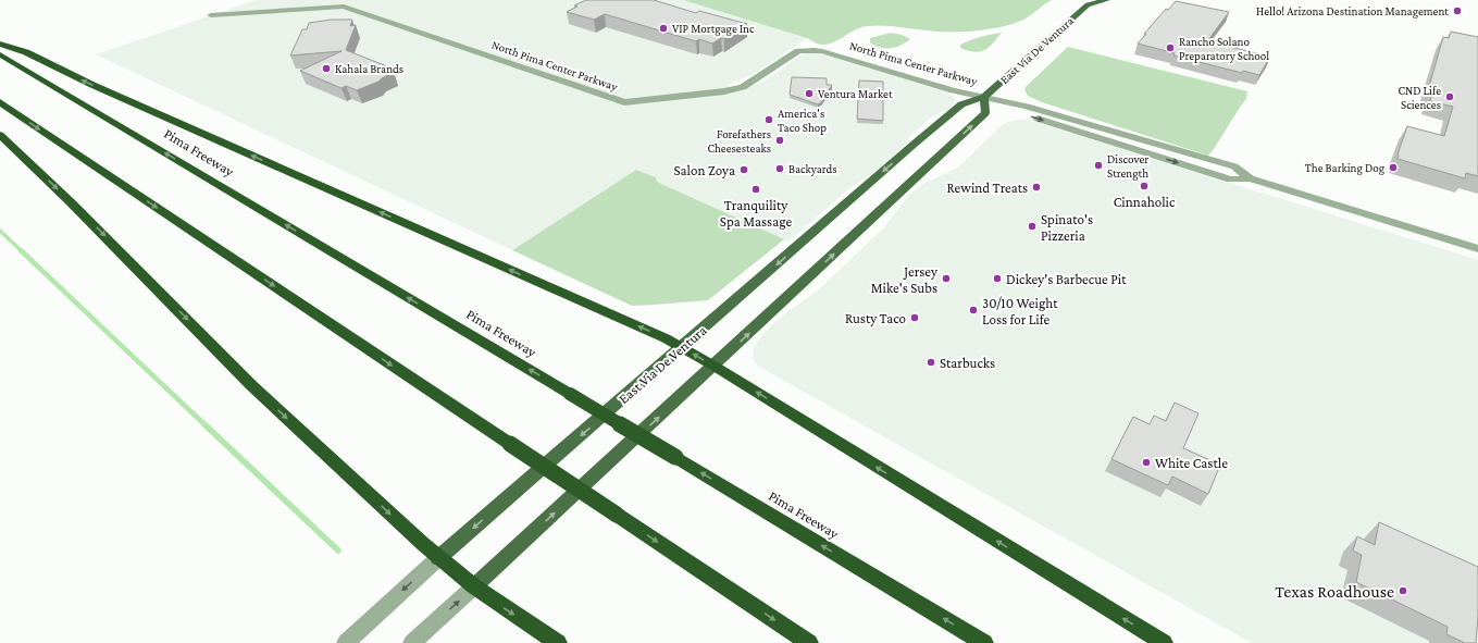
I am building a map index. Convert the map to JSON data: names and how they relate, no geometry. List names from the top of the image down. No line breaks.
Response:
{"streets":{"highway":["Pima Freeway"],"main road":["East Via De Ventura"],"street":["North Pima Center Parkway"]},"crossings":[["East Via De Ventura","North Pima Center Parkway"]],"places":["Hello! Arizona Destination Management","VIP Mortgage Inc","Rancho Solano Preparatory School","Kahala Brands","Ventura Market","CND Life Sciences","America's Taco Shop","Forefathers Cheesesteaks","Discover Strength","The Barking Dog","Backyards","Salon Zoya","Cinnaholic","Rewind Treats","Tranquility Spa Massage","Spinato's Pizzeria","Jersey Mike's Subs","Dickey's Barbecue Pit","30/10 Weight Loss for Life","Rusty Taco","Starbucks","White Castle","Texas Roadhouse"]}
